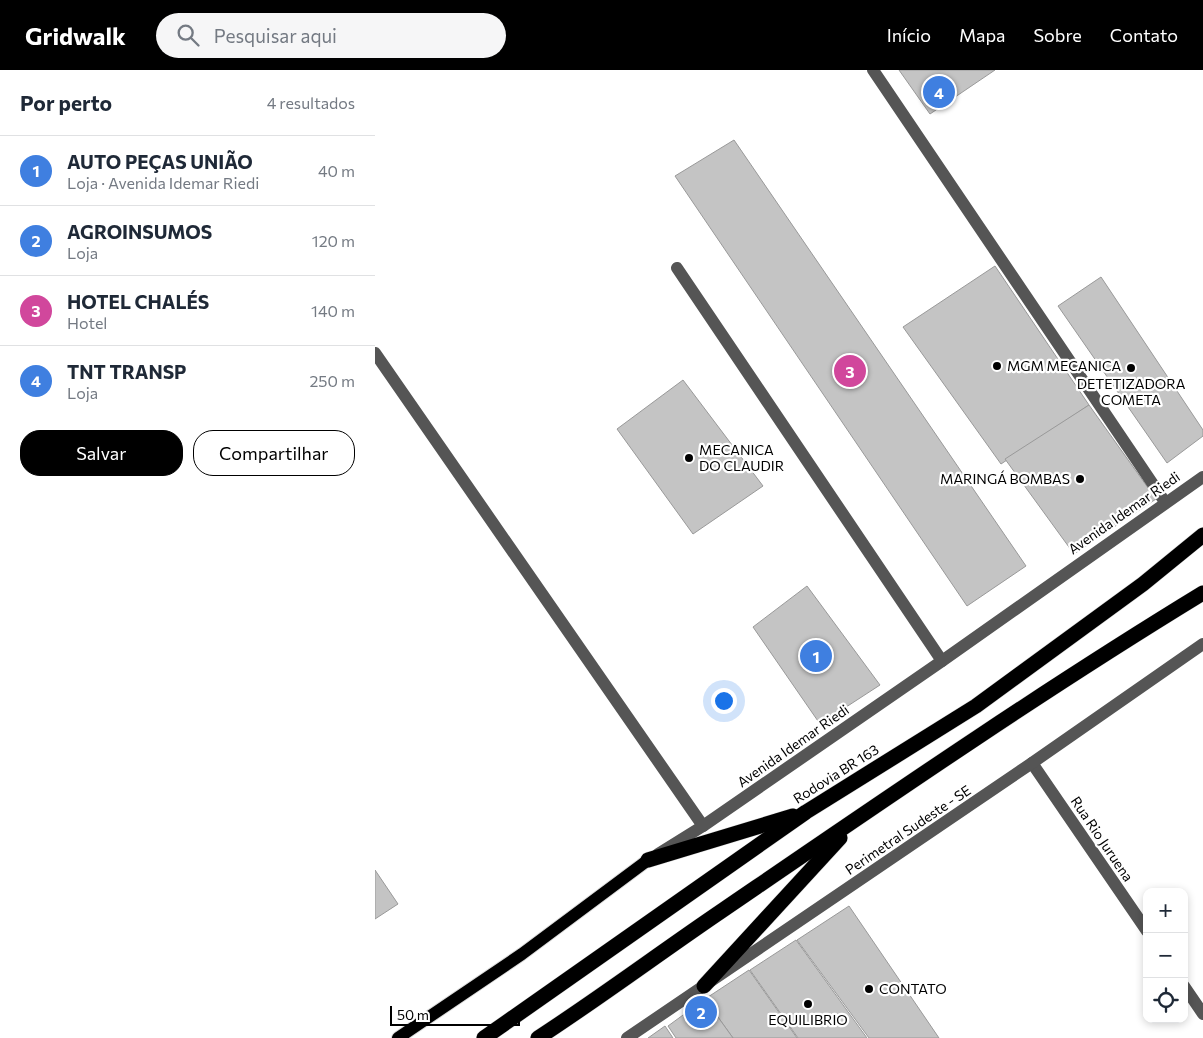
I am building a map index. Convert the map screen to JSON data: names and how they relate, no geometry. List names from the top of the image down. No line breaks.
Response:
{"streets":{"highway":["Rodovia BR 163"],"main road":["Avenida Idemar Riedi"],"street":["Perimetral Sudeste - SE","Rua Rio Juruena"]},"crossings":[["Perimetral Sudeste - SE","Rua Rio Juruena"]],"places":["MGM MECANICA","DETETIZADORA COMETA","MECANICA DO CLAUDIR","MARINGÁ BOMBAS","CONTATO","EQUILIBRIO"],"scale_bar":"50 m","page":{"header":"Gridwalk","search":"Pesquisar aqui","nav":["Início","Mapa","Sobre","Contato"],"heading":["Por perto","4 resultados"],"pins":["4","3","1","2"],"list":[{"mark":"1","name":"AUTO PEÇAS UNIÃO","note":"Loja · Avenida Idemar Riedi","value":"40 m"},{"mark":"2","name":"AGROINSUMOS","note":"Loja","value":"120 m"},{"mark":"3","name":"HOTEL CHALÉS","note":"Hotel","value":"140 m"},{"mark":"4","name":"TNT TRANSP","note":"Loja","value":"250 m"}],"buttons":["Salvar","Compartilhar"],"map_buttons":["+","−"],"scale":"50 m"}}
